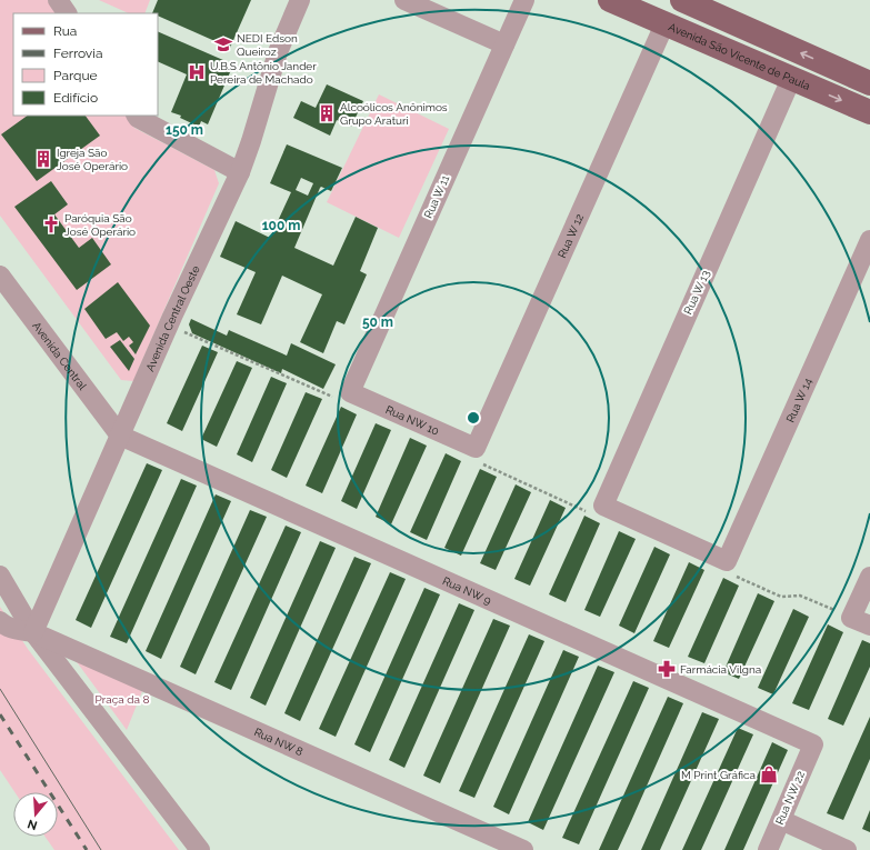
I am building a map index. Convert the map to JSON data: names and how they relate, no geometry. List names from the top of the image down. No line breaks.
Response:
{"streets":{"main road":["Avenida São Vicente de Paula"],"street":["Rua W 11","Rua W 12","Rua W 13","Avenida Central Oeste","Avenida Central","Rua W 14","Rua NW 10","Rua NW 9","Rua NW 8","Rua NW 22"]},"crossings":[["Avenida São Vicente de Paula","Rua W 12"],["Avenida São Vicente de Paula","Rua W 13"],["Rua W 11","Rua NW 10"],["Rua W 12","Rua NW 10"],["Avenida Central Oeste","Avenida Central"],["Avenida Central Oeste","Rua NW 9"],["Avenida Central Oeste","Rua NW 8"],["Avenida Central","Rua NW 9"],["Rua NW 9","Rua NW 22"]],"parks":["Praça da 8"],"places":{"school or university":["NEDI Edson Queiroz"],"hospital":["U.B.S Antônio Jander Pereira de Machado"],"building":["Alcoólicos Anônimos Grupo Araturi","Igreja São José Operário"],"church":["Paróquia São José Operário"],"pharmacy":["Farmácia Vilgna"],"shop":["M Print Gráfica"]},"legend":["Rua","Ferrovia","Parque","Edifício"],"north":"bottom","rings":["150 m","100 m","50 m"]}
